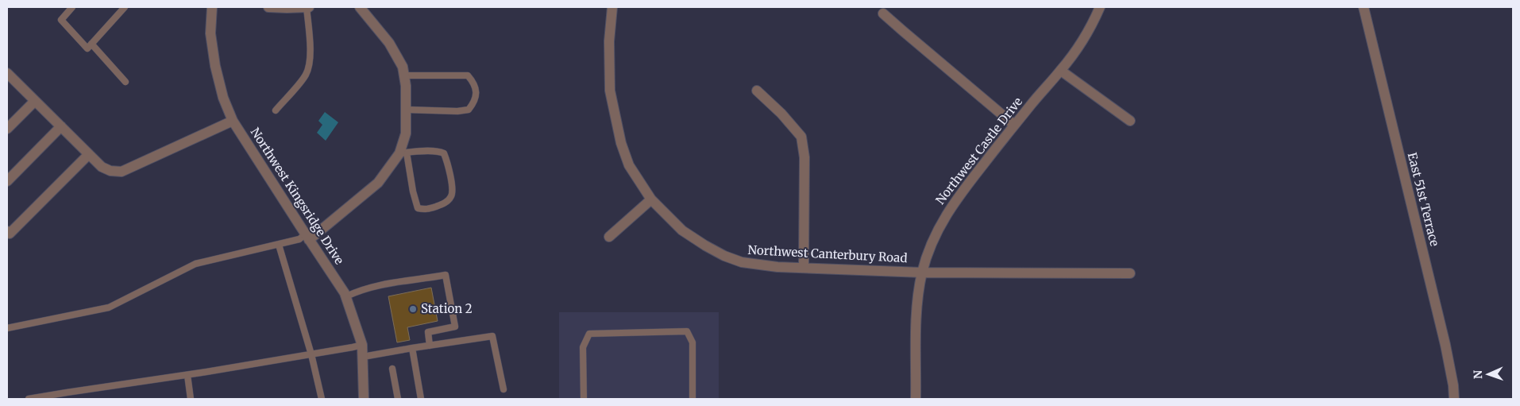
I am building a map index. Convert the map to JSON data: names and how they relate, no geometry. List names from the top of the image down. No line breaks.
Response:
{"streets":{"street":["Northwest Castle Drive","Northwest Kingsridge Drive","East 51st Terrace","Northwest Canterbury Road"]},"crossings":[["Northwest Castle Drive","Northwest Canterbury Road"]],"places":["Station 2"],"north":"left"}
